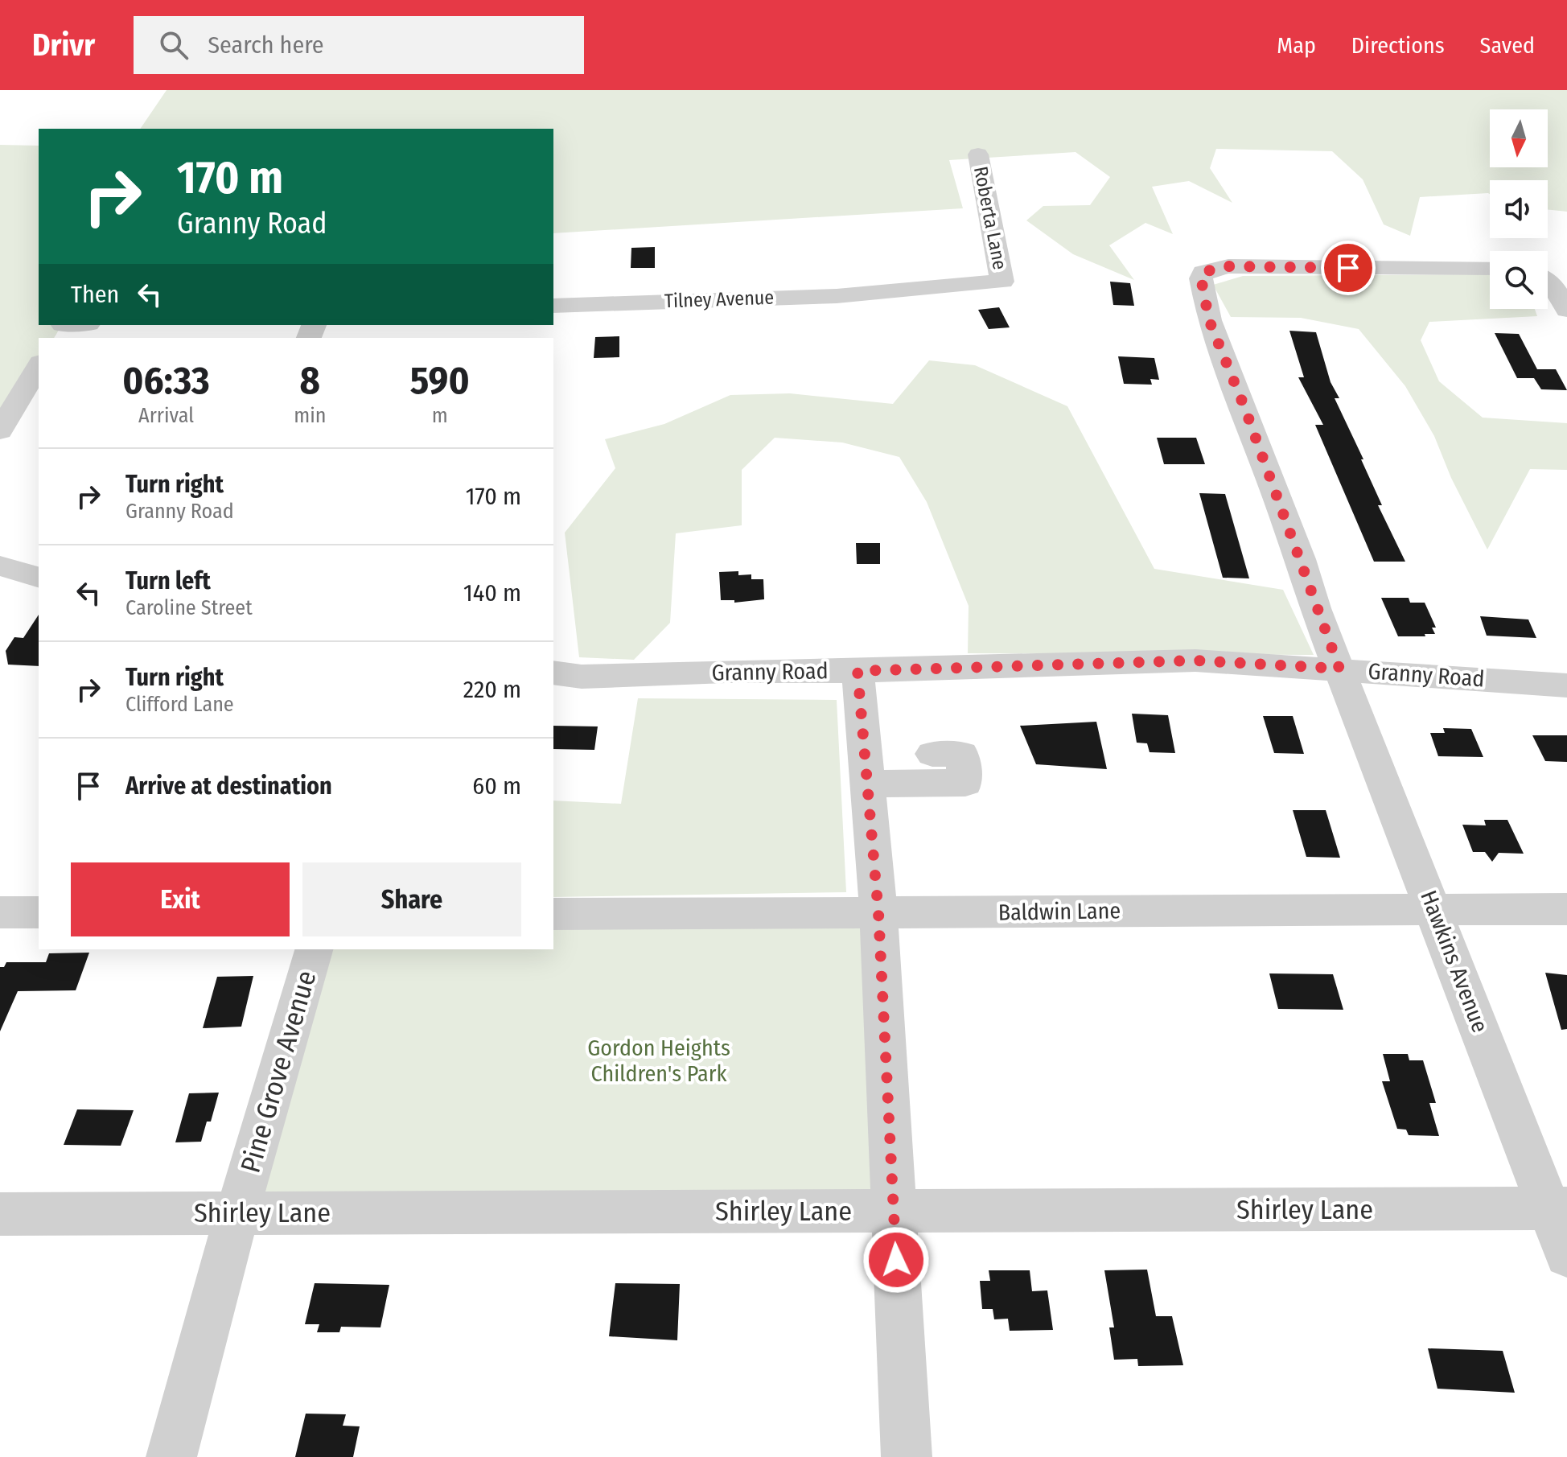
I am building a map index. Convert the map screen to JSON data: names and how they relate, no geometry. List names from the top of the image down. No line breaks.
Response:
{"streets":{"street":["Roberta Lane","Tilney Avenue","Granny Road","Baldwin Lane","Hawkins Avenue","Pine Grove Avenue","Shirley Lane"]},"crossings":[["Roberta Lane","Tilney Avenue"],["Granny Road","Hawkins Avenue"],["Baldwin Lane","Hawkins Avenue"],["Hawkins Avenue","Shirley Lane"],["Pine Grove Avenue","Shirley Lane"]],"parks":["Gordon Heights Children's Park"],"north":"bottom","page":{"header":"Drivr","search":"Search here","nav":["Map","Directions","Saved"],"turn":["170 m","Granny Road"],"then":"Then","eta":["06:33","Arrival","8","min","590","m"],"list":[{"name":"Turn right","note":"Granny Road","value":"170 m"},{"name":"Turn left","note":"Caroline Street","value":"140 m"},{"name":"Turn right","note":"Clifford Lane","value":"220 m"},{"name":"Arrive at destination","value":"60 m"}],"buttons":["Exit","Share"]}}
